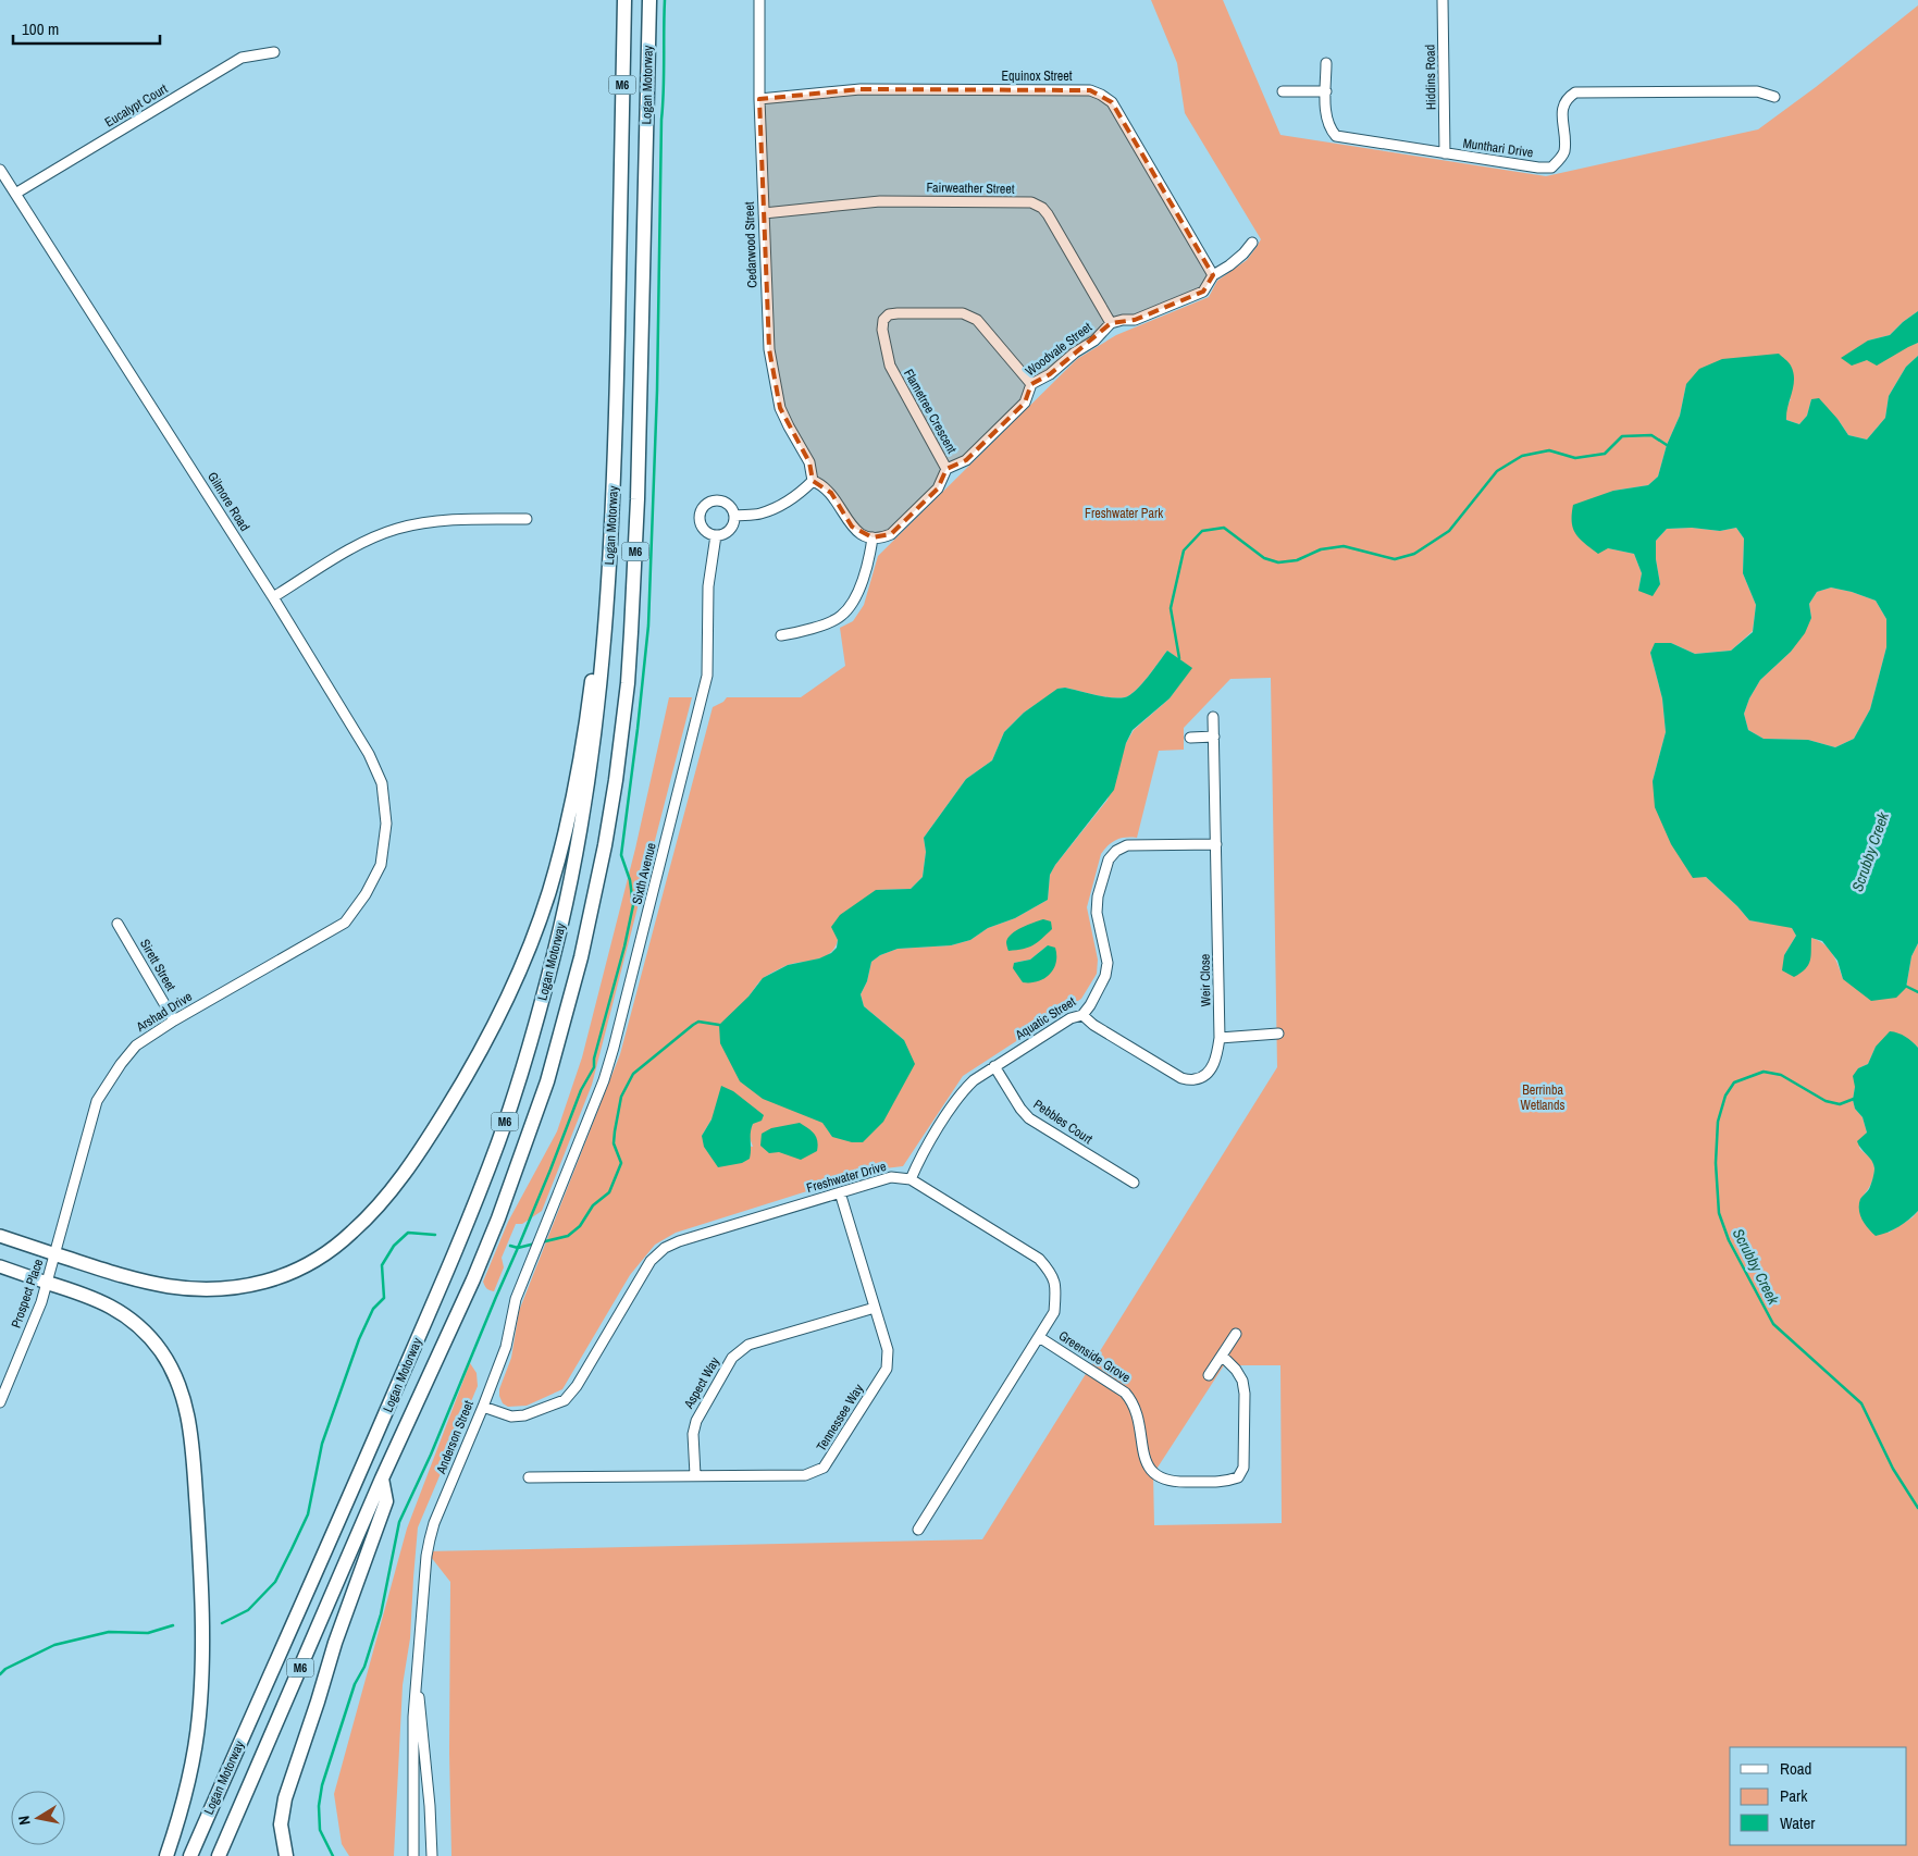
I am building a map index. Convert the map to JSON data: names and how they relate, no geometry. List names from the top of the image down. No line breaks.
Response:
{"streets":{"highway":["M6","Logan Motorway"],"street":["Equinox Street","Hiddins Road","Eucalypt Court","Munthari Drive","Fairweather Street","Cedarwood Street","Woodvale Street","Flametree Crescent","Gilmore Road","Sixth Avenue","Sirett Street","Weir Close","Arshad Drive","Aquatic Street","Pebbles Court","Freshwater Drive","Prospect Place","Greenside Grove","Aspect Way","Tennessee Way","Anderson Street"]},"crossings":[["Equinox Street","Cedarwood Street"],["Equinox Street","Woodvale Street"],["Hiddins Road","Munthari Drive"],["Eucalypt Court","Gilmore Road"],["Fairweather Street","Cedarwood Street"],["Fairweather Street","Woodvale Street"],["Woodvale Street","Flametree Crescent"],["Gilmore Road","Arshad Drive"],["Sixth Avenue","Anderson Street"],["Sirett Street","Arshad Drive"],["Weir Close","Aquatic Street"],["Arshad Drive","Prospect Place"],["Aquatic Street","Pebbles Court"],["Aquatic Street","Freshwater Drive"],["Freshwater Drive","Tennessee Way"],["Freshwater Drive","Anderson Street"],["Aspect Way","Tennessee Way"]],"water":["Scrubby Creek"],"parks":["Freshwater Park","Berrinba Wetlands"],"legend":["Road","Park","Water"],"scale_bar":"100 m","north":"left"}
